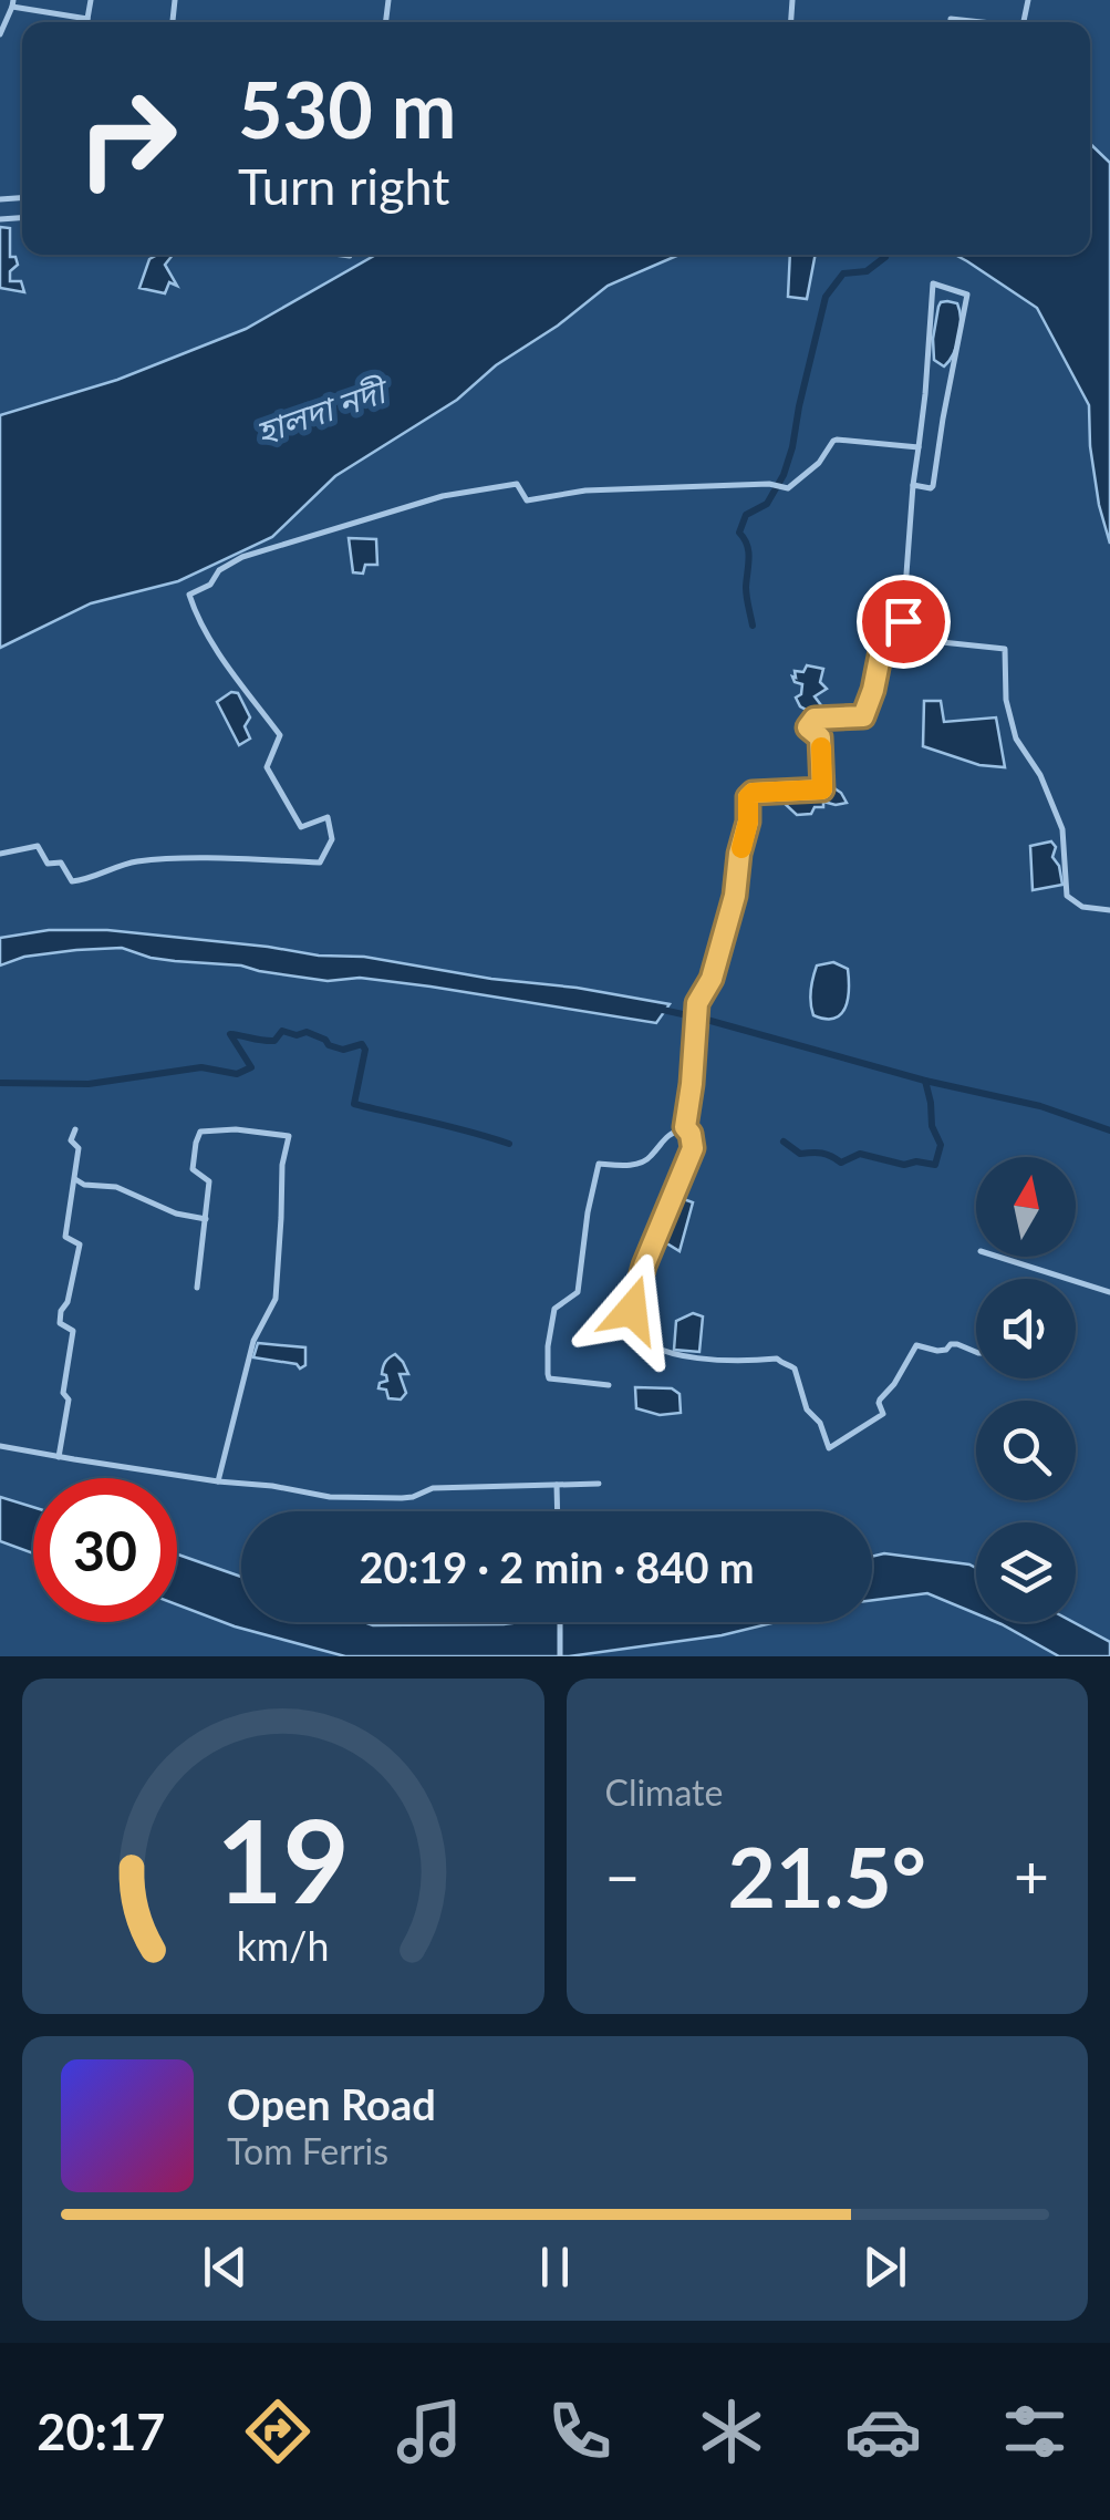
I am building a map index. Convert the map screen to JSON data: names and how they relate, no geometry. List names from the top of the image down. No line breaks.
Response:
{"water":["হালদা নদী"],"north":"top","page":{"turn":["530 m","Turn right"],"limit":"30","trip":"20:19 · 2 min · 840 m","tile":"Climate","heat":["−","21.5°","+"],"song":["Open Road","Tom Ferris"],"tabs":"20:17","gauge":["19","km/h"]}}
